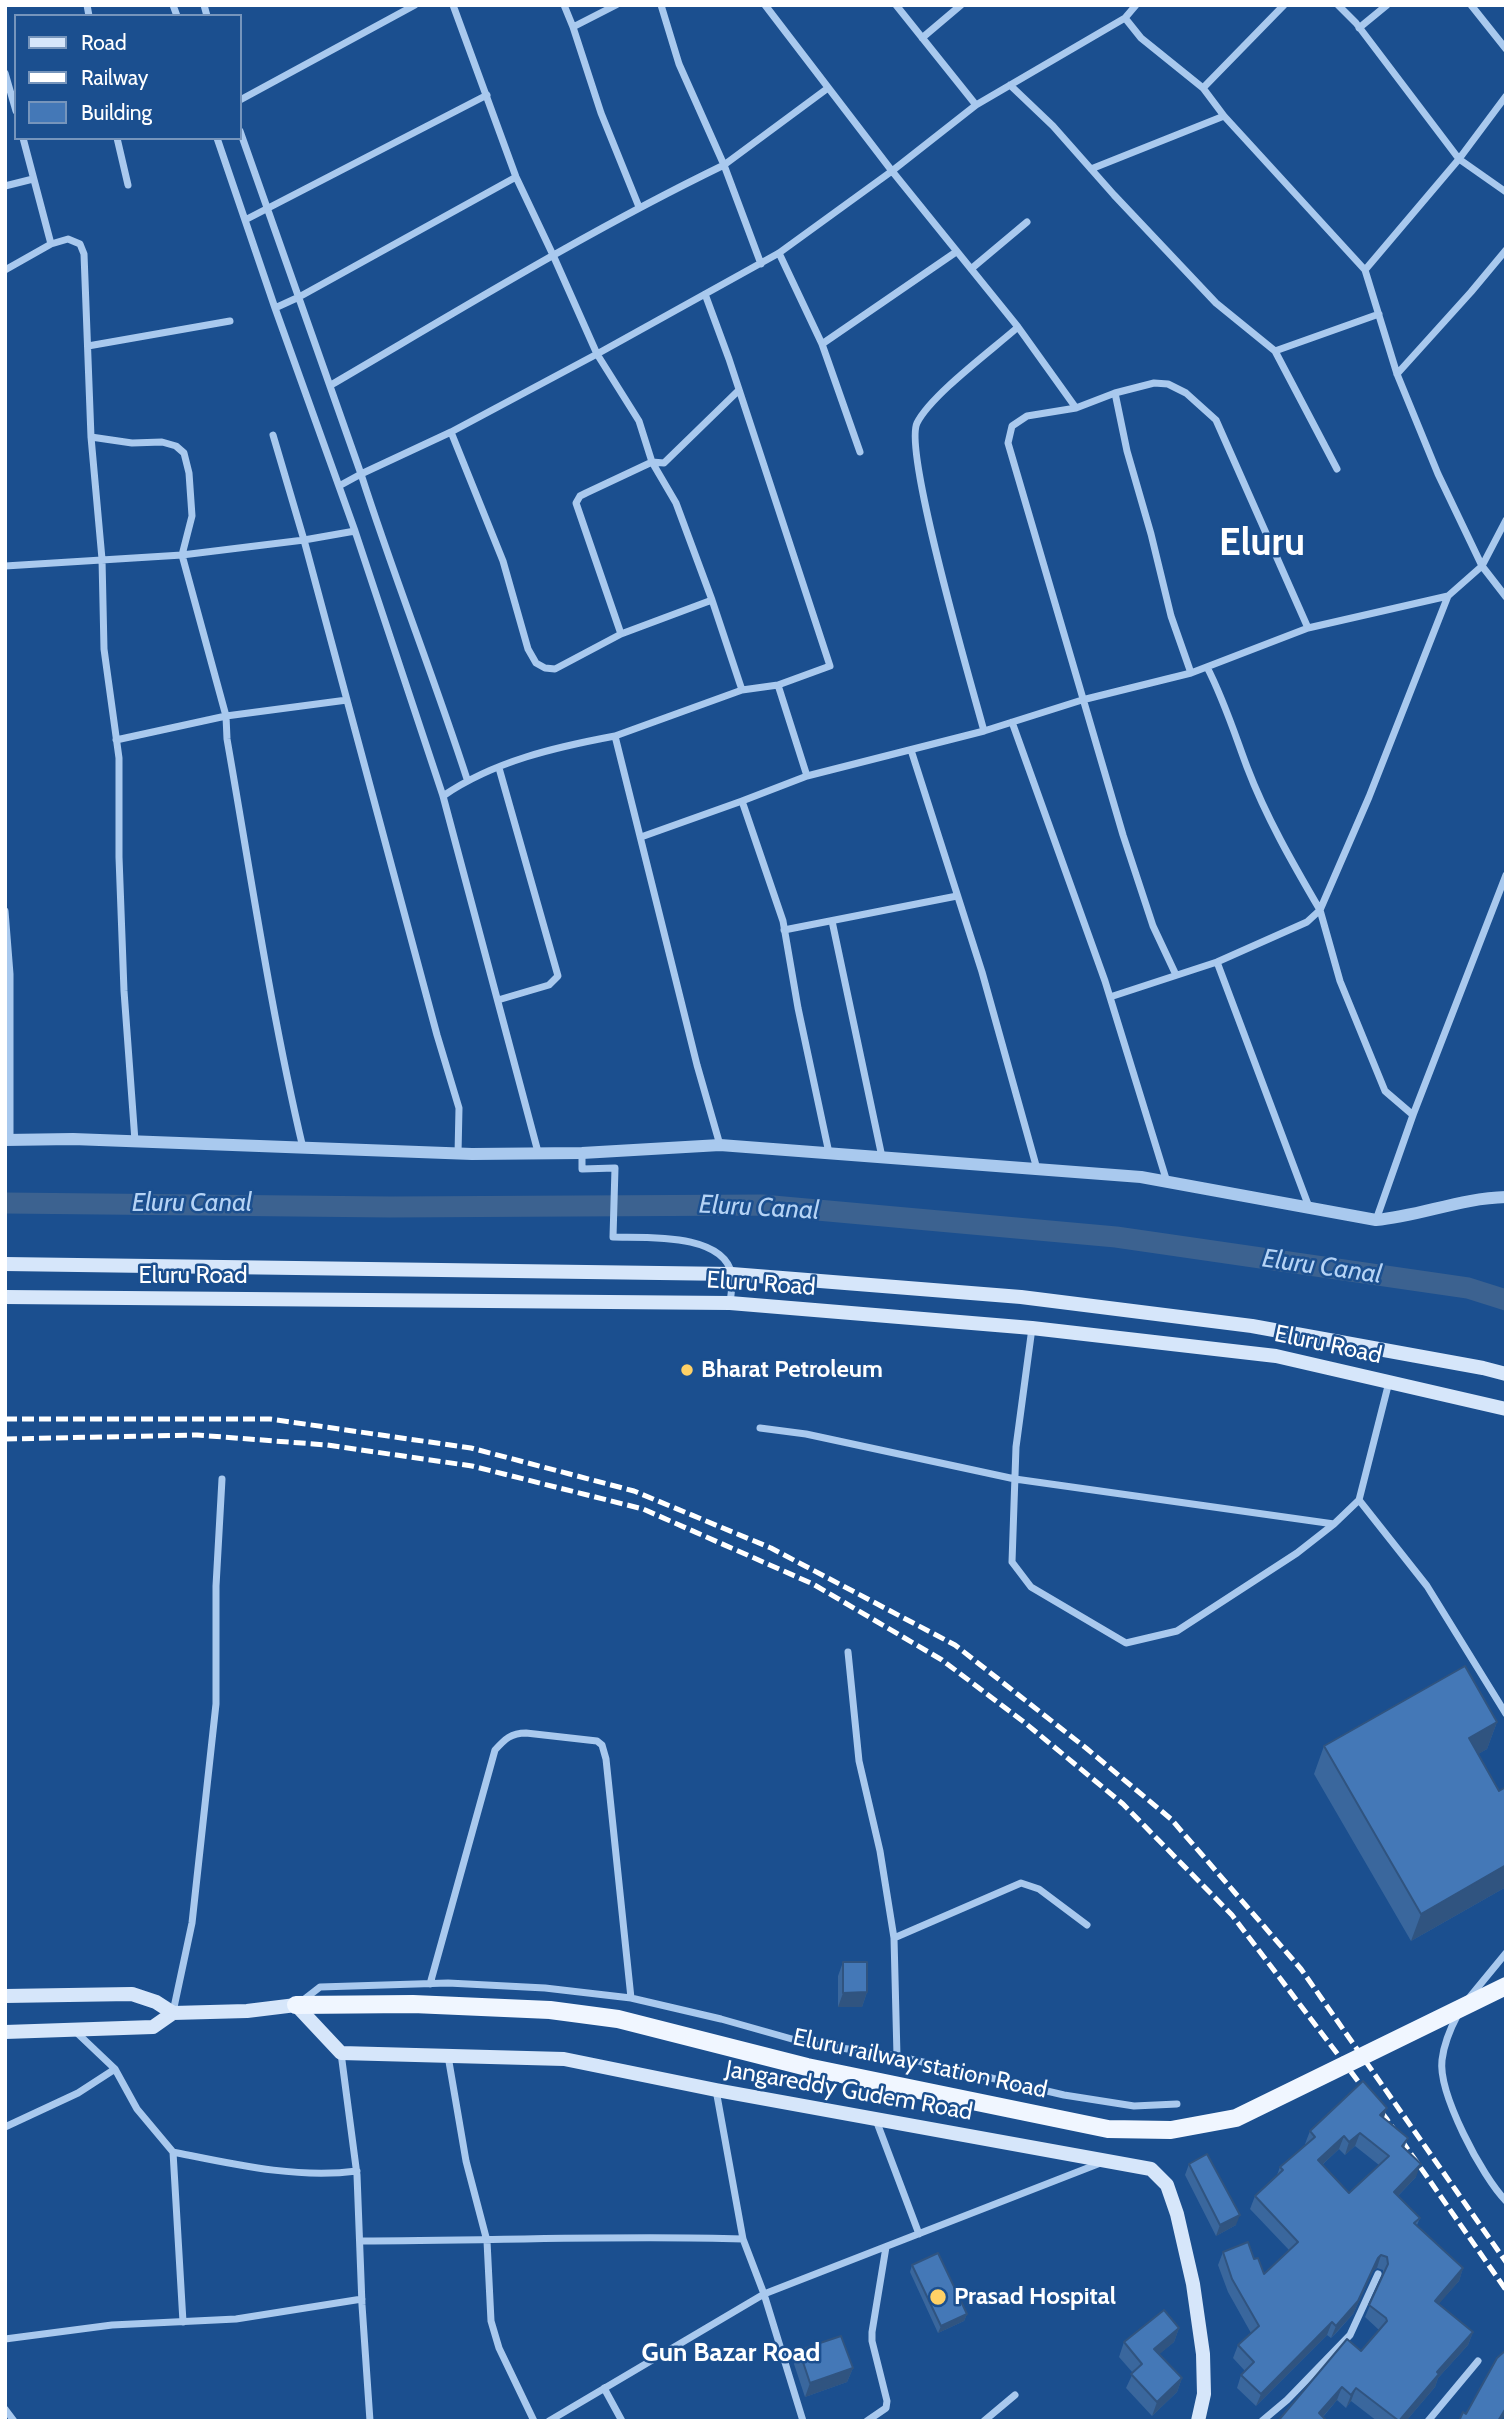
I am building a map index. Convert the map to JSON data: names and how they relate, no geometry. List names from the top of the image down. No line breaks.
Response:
{"streets":{"main road":["Eluru Road","Eluru railway station Road","Jangareddy Gudem Road"]},"districts":["Eluru","Gun Bazar Road"],"water":["Eluru Canal"],"places":["Bharat Petroleum","Prasad Hospital"],"legend":["Road","Railway","Building"]}
